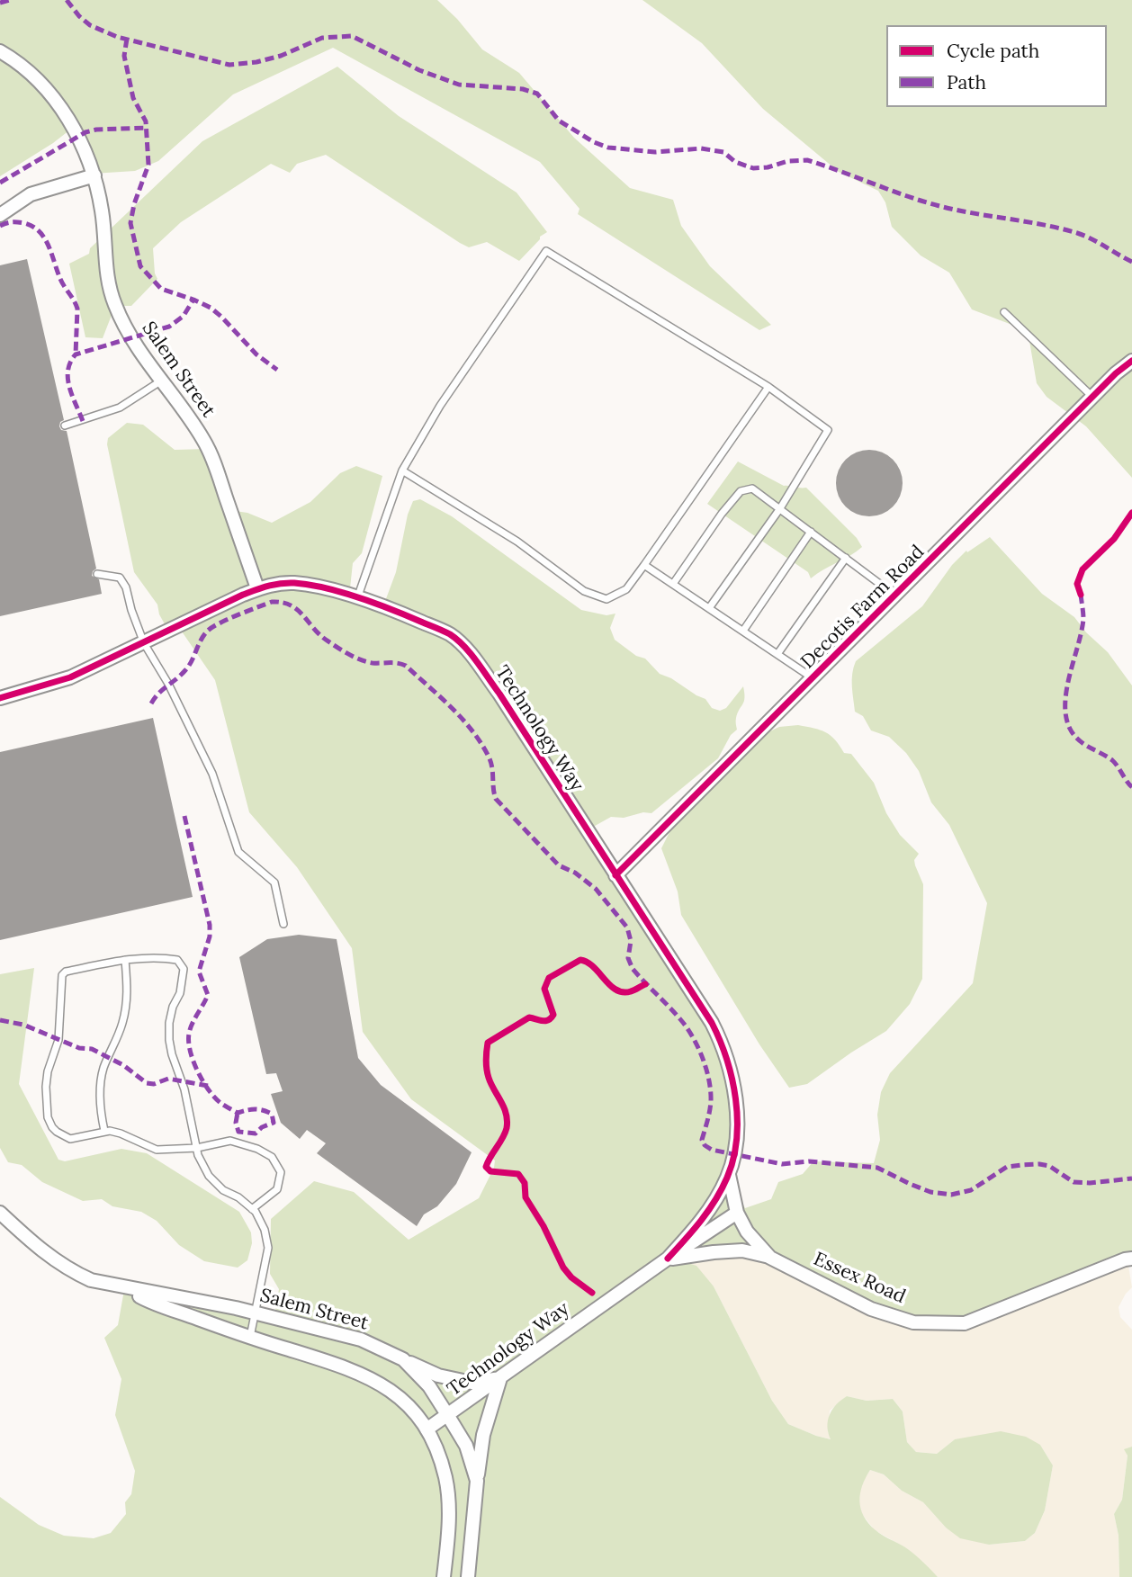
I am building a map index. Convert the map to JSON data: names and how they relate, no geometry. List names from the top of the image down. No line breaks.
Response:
{"streets":{"street":["Salem Street","Decotis Farm Road","Technology Way","Essex Road"]},"crossings":[["Salem Street","Technology Way"],["Decotis Farm Road","Technology Way"],["Technology Way","Essex Road"]],"legend":["Cycle path","Path"]}
